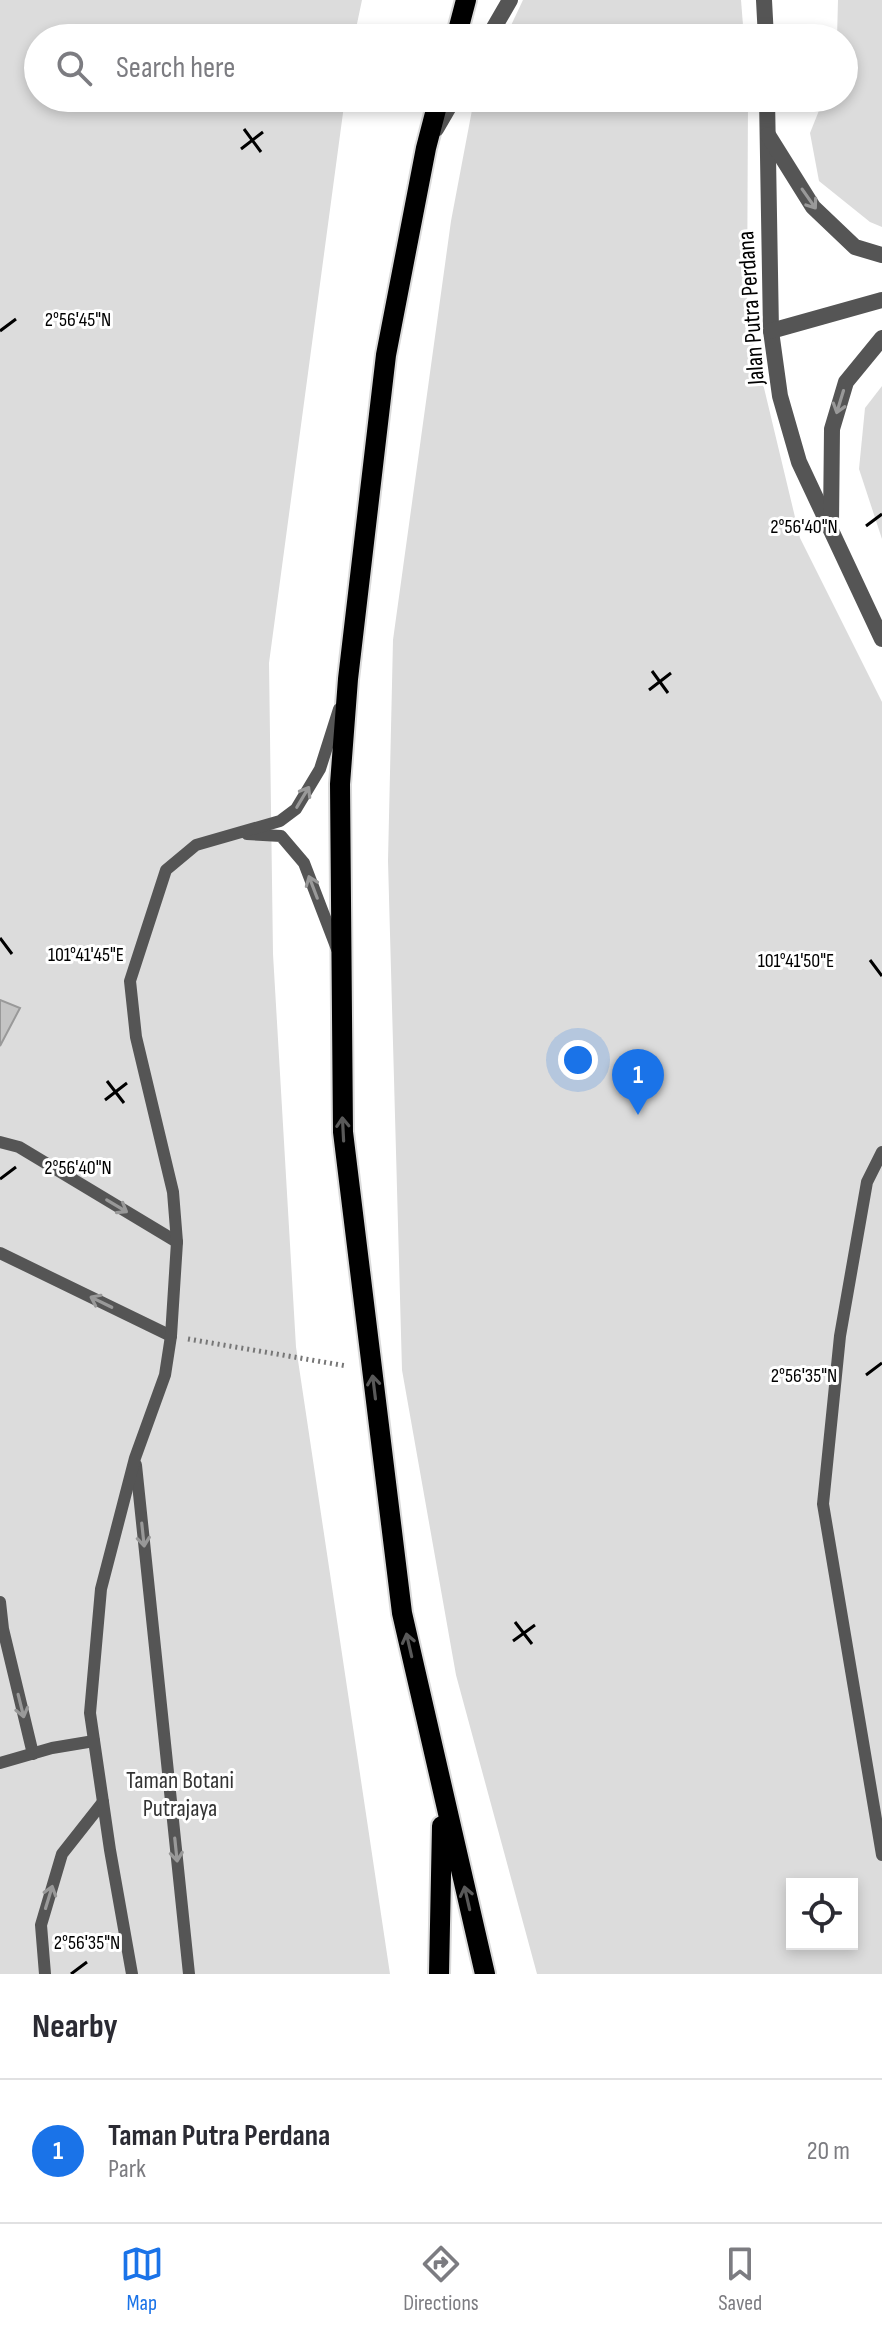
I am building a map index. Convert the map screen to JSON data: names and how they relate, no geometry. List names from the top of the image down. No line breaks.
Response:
{"streets":{"street":["Jalan Putra Perdana"]},"parks":["Taman Botani Putrajaya"],"page":{"search":"Search here","pins":"1","heading":"Nearby","list":[{"mark":"1","name":"Taman Putra Perdana","note":"Park","value":"20 m"}],"nav":["Map","Directions","Saved"]},"coordinates":["2°56'45\"N","2°56'40\"N","101°41'45\"E","101°41'50\"E","2°56'35\"N"]}
